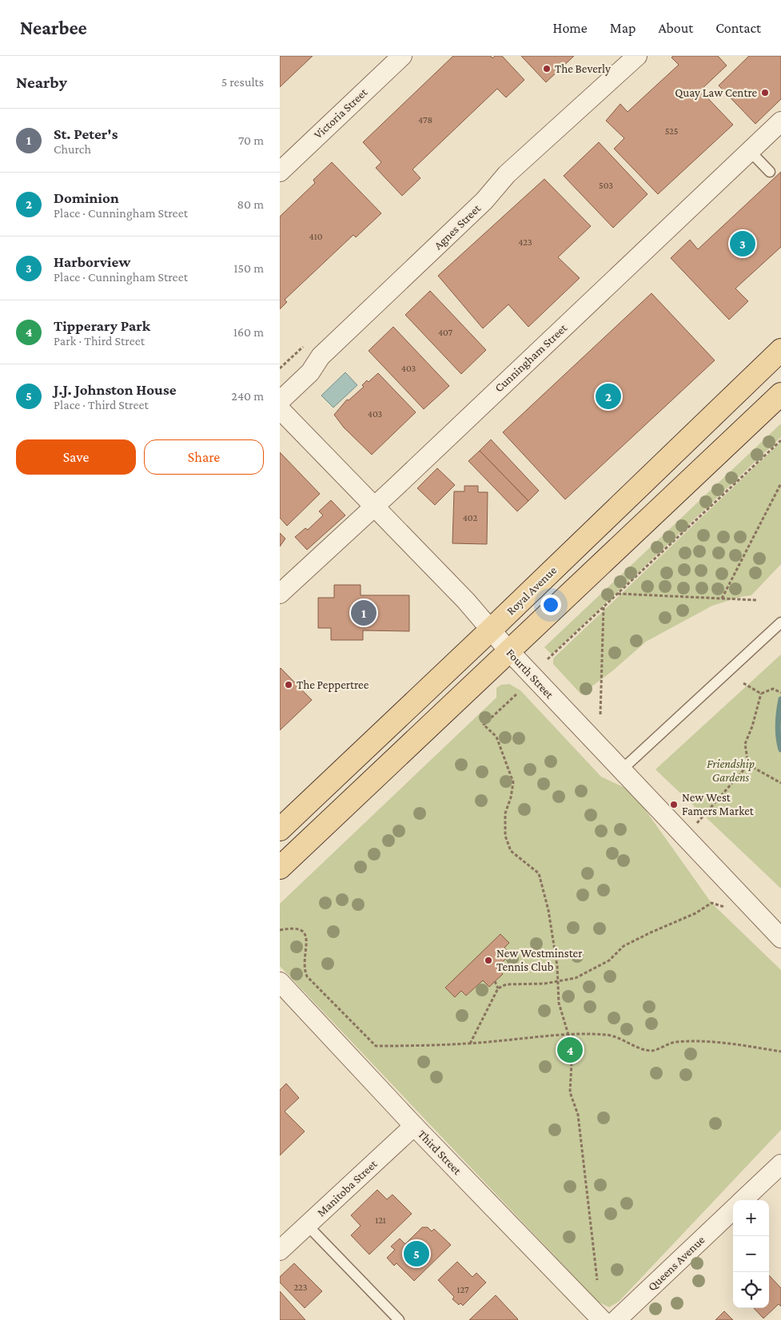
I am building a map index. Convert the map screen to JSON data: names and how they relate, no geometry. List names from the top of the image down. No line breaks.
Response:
{"streets":{"main road":["Royal Avenue"],"street":["Victoria Street","Agnes Street","Cunningham Street","Fourth Street","Third Street","Manitoba Street","Queens Avenue"]},"crossings":[["Cunningham Street","Fourth Street"],["Royal Avenue","Fourth Street"],["Third Street","Manitoba Street"]],"parks":["Friendship Gardens"],"places":["The Beverly","Quay Law Centre","The Peppertree","New West Famers Market","New Westminster Tennis Club"],"house_numbers":["478","525","503","410","423","407","403","403","402","121","223","127"],"page":{"header":"Nearbee","nav":["Home","Map","About","Contact"],"heading":["Nearby","5 results"],"list":[{"mark":"1","name":"St. Peter's","note":"Church","value":"70 m"},{"mark":"2","name":"Dominion","note":"Place · Cunningham Street","value":"80 m"},{"mark":"3","name":"Harborview","note":"Place · Cunningham Street","value":"150 m"},{"mark":"4","name":"Tipperary Park","note":"Park · Third Street","value":"160 m"},{"mark":"5","name":"J.J. Johnston House","note":"Place · Third Street","value":"240 m"}],"pins":["3","2","1","4","5"],"buttons":["Save","Share"],"map_buttons":["+","−"]}}
